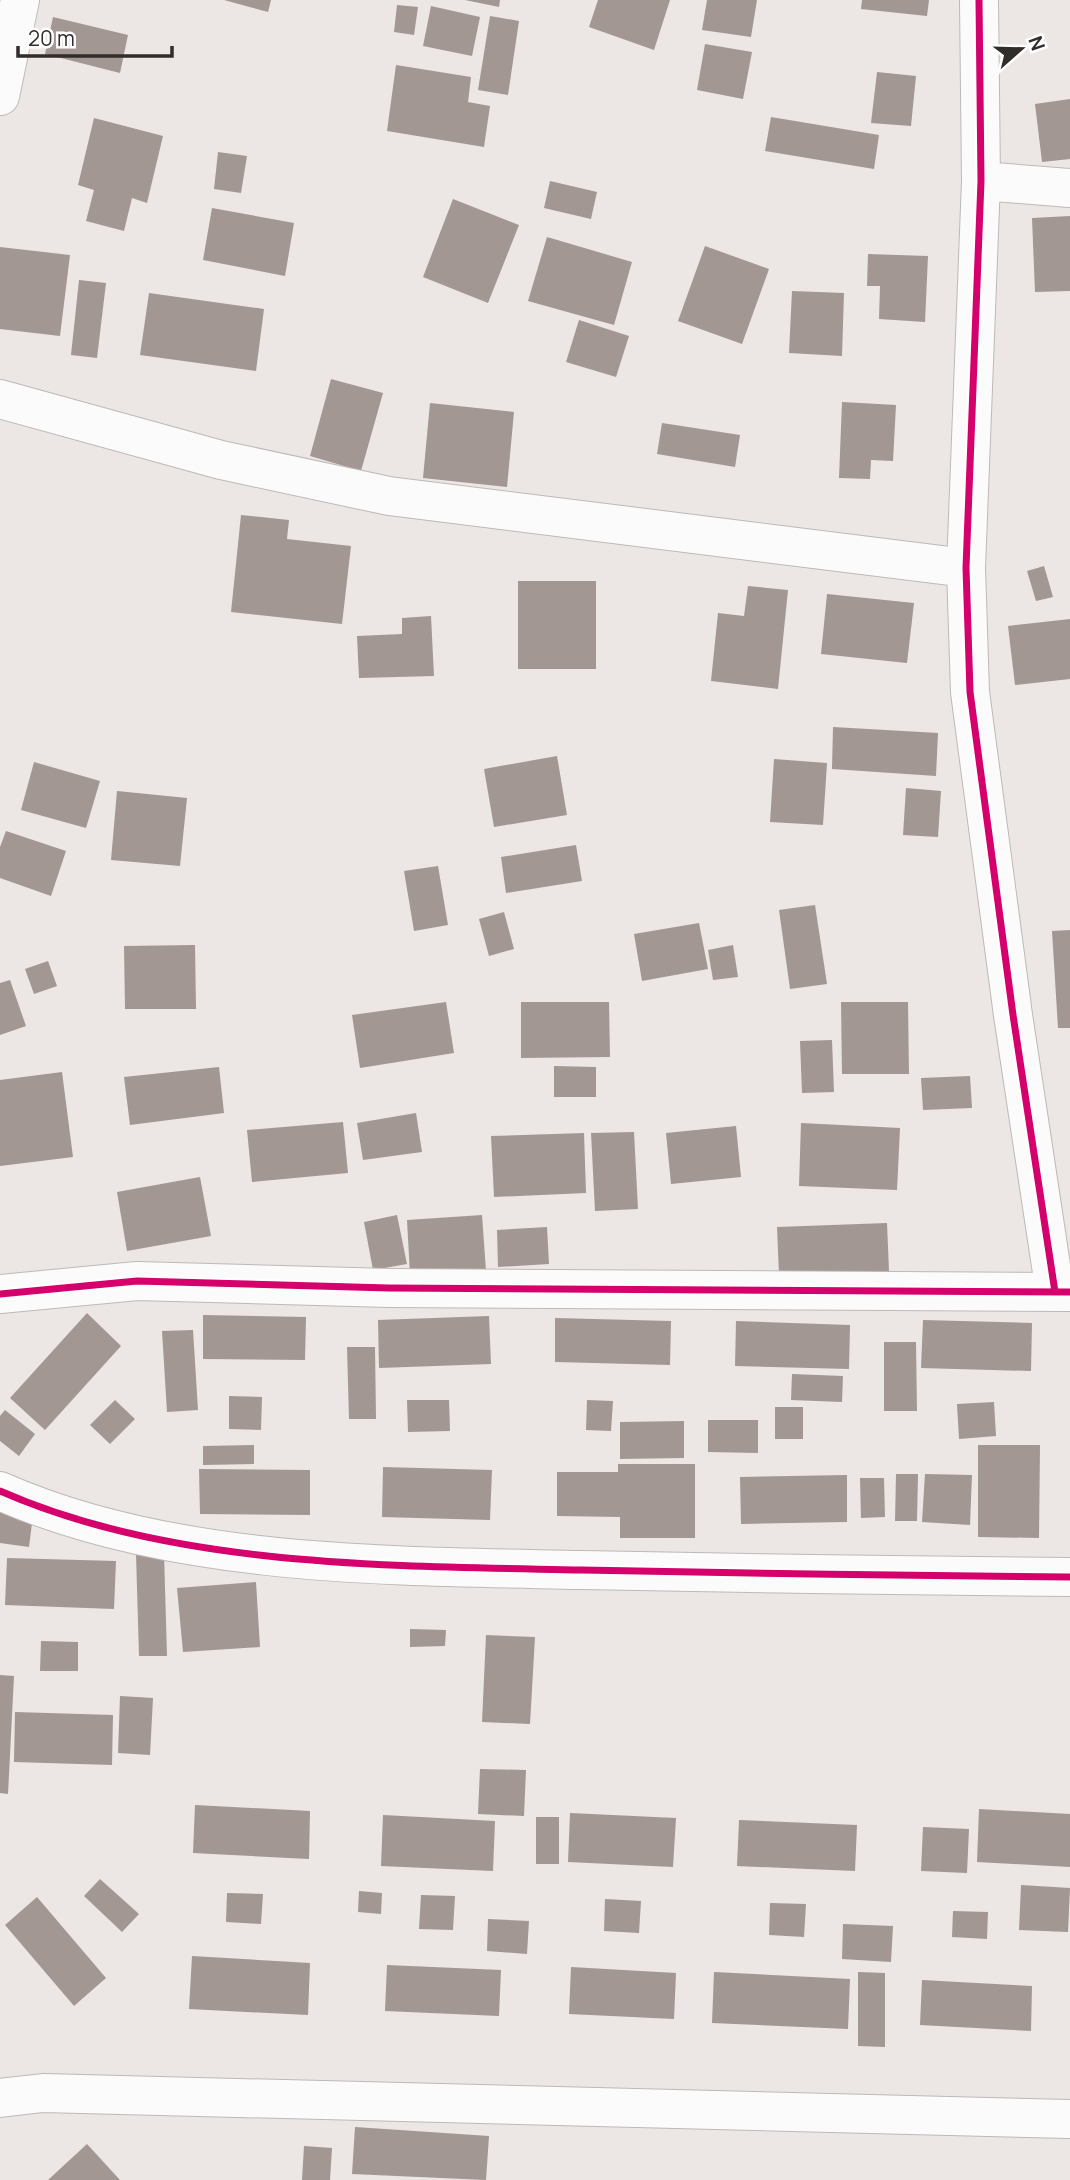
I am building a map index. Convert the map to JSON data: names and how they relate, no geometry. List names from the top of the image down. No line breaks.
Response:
{"scale_bar":"20 m","north":"right"}
